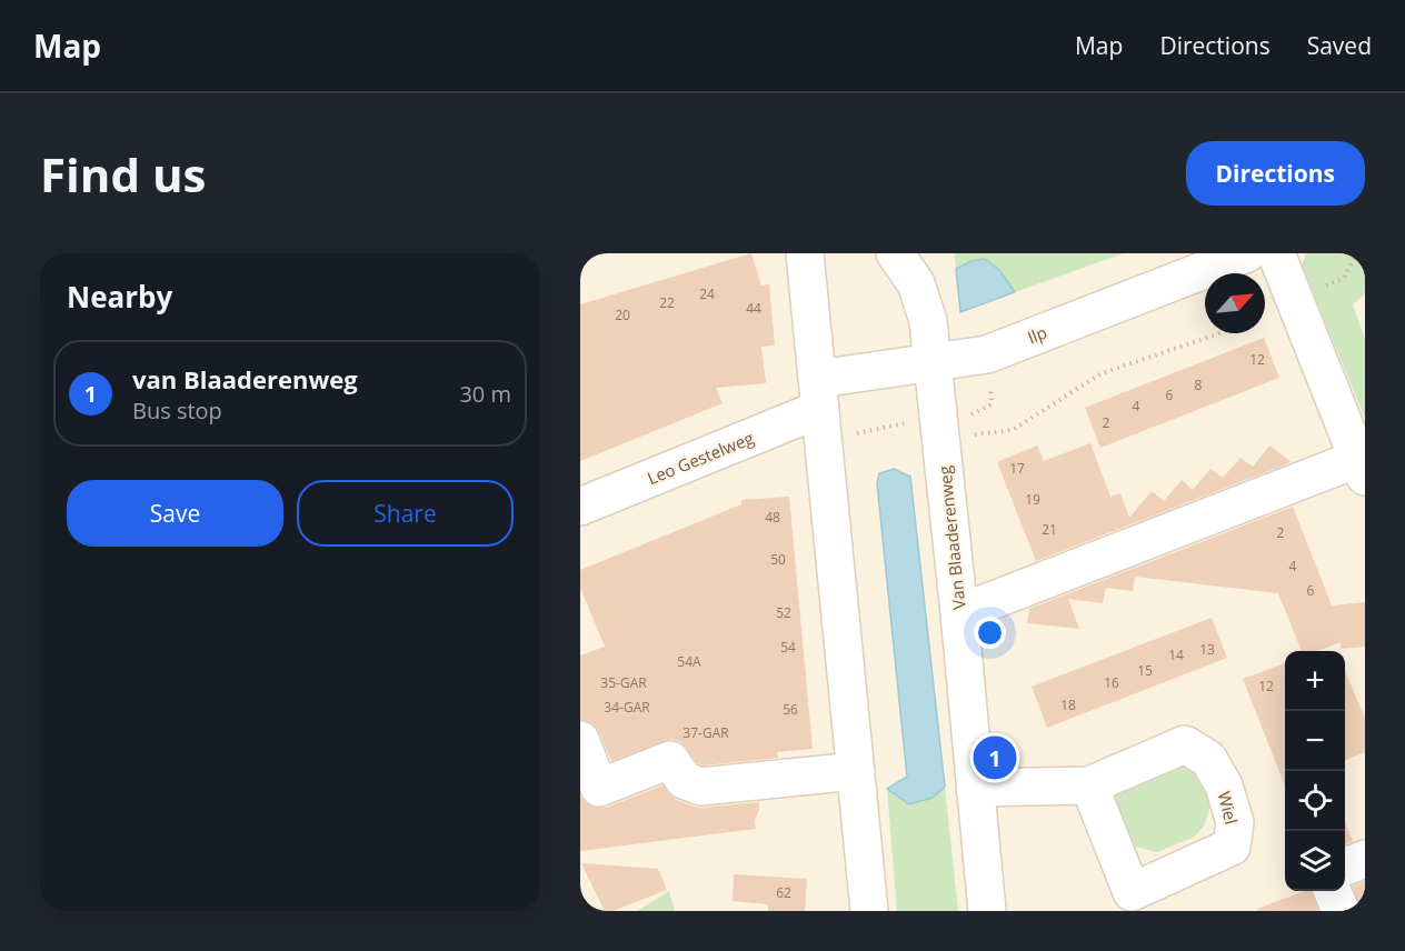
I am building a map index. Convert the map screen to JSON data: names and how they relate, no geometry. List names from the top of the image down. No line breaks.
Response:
{"streets":{"street":["Ilp","Leo Gestelweg","Van Blaaderenweg"]},"crossings":[["Ilp","Leo Gestelweg"],["Ilp","Van Blaaderenweg"]],"house_numbers":["24","22","44","20","12","8","6","4","2","17","19","48","21","2","50","4","6","52","54","13","14","54A","15","35-GAR","16","12","18","34-GAR","56","37-GAR","62"],"north":"top right","page":{"header":"Map","nav":["Map","Directions","Saved"],"buttons":["Directions",["Save","Share"]],"title":"Find us","heading":"Nearby","list":[{"mark":"1","name":"van Blaaderenweg","note":"Bus stop","value":"30 m"}],"map_buttons":["+","−"],"pins":"1"}}
